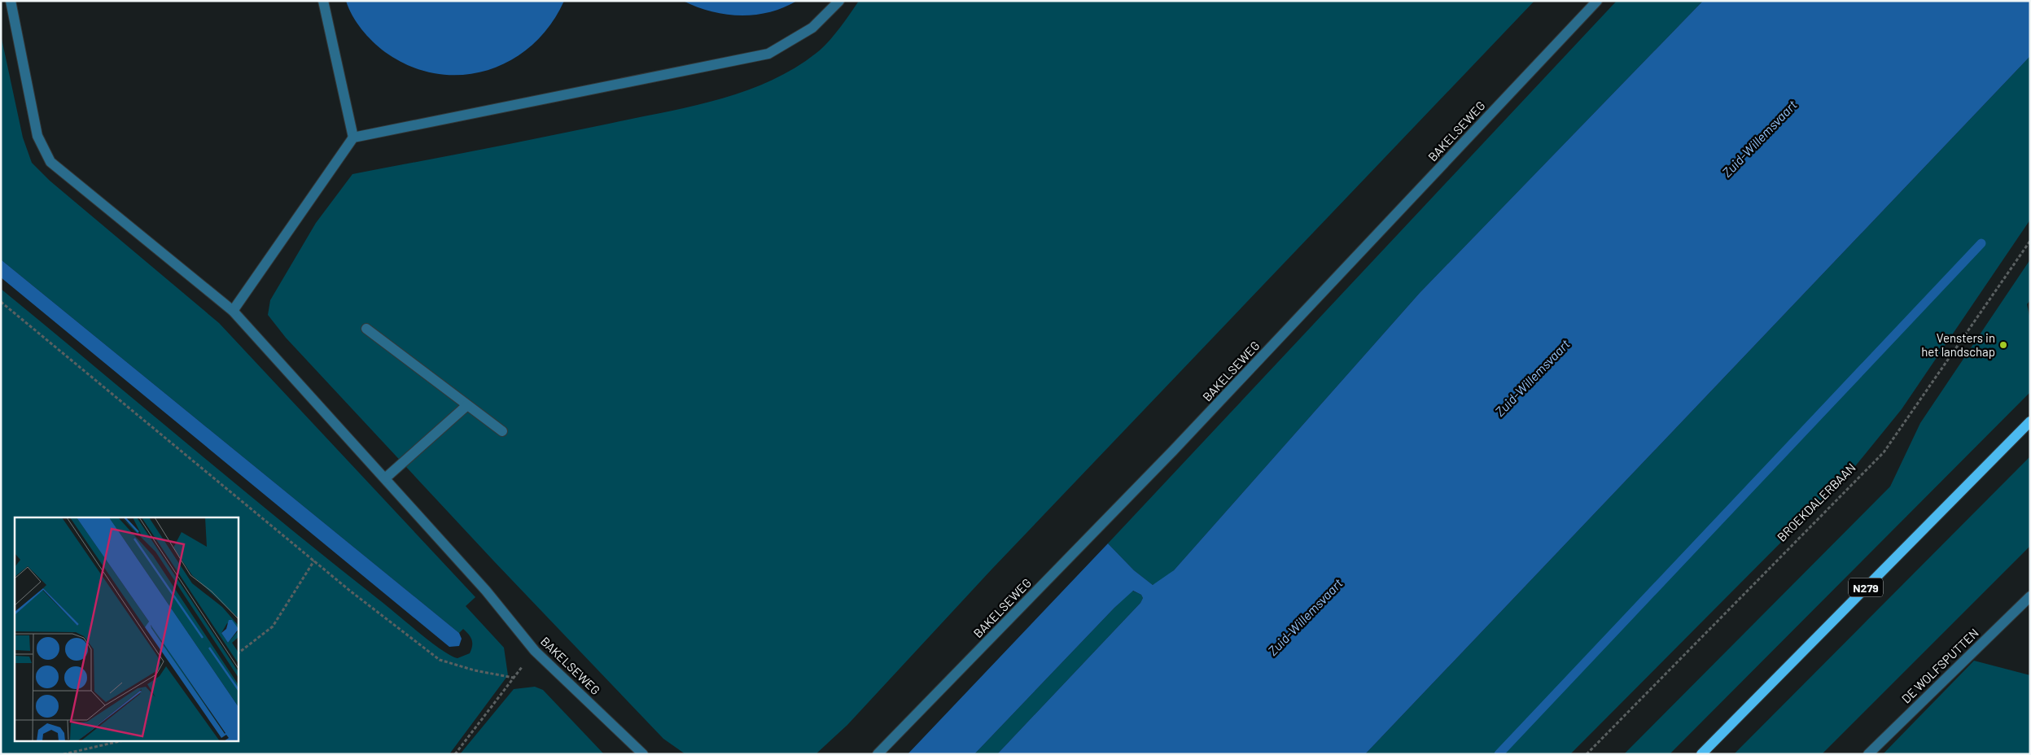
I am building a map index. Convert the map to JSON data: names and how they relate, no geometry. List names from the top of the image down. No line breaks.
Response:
{"streets":{"main road":["N279"],"street":["BAKELSEWEG","DE WOLFSPUTTEN"],"path":["BROEKDALERBAAN"]},"water":["Zuid-Willemsvaart"],"places":["Vensters in het landschap"]}
